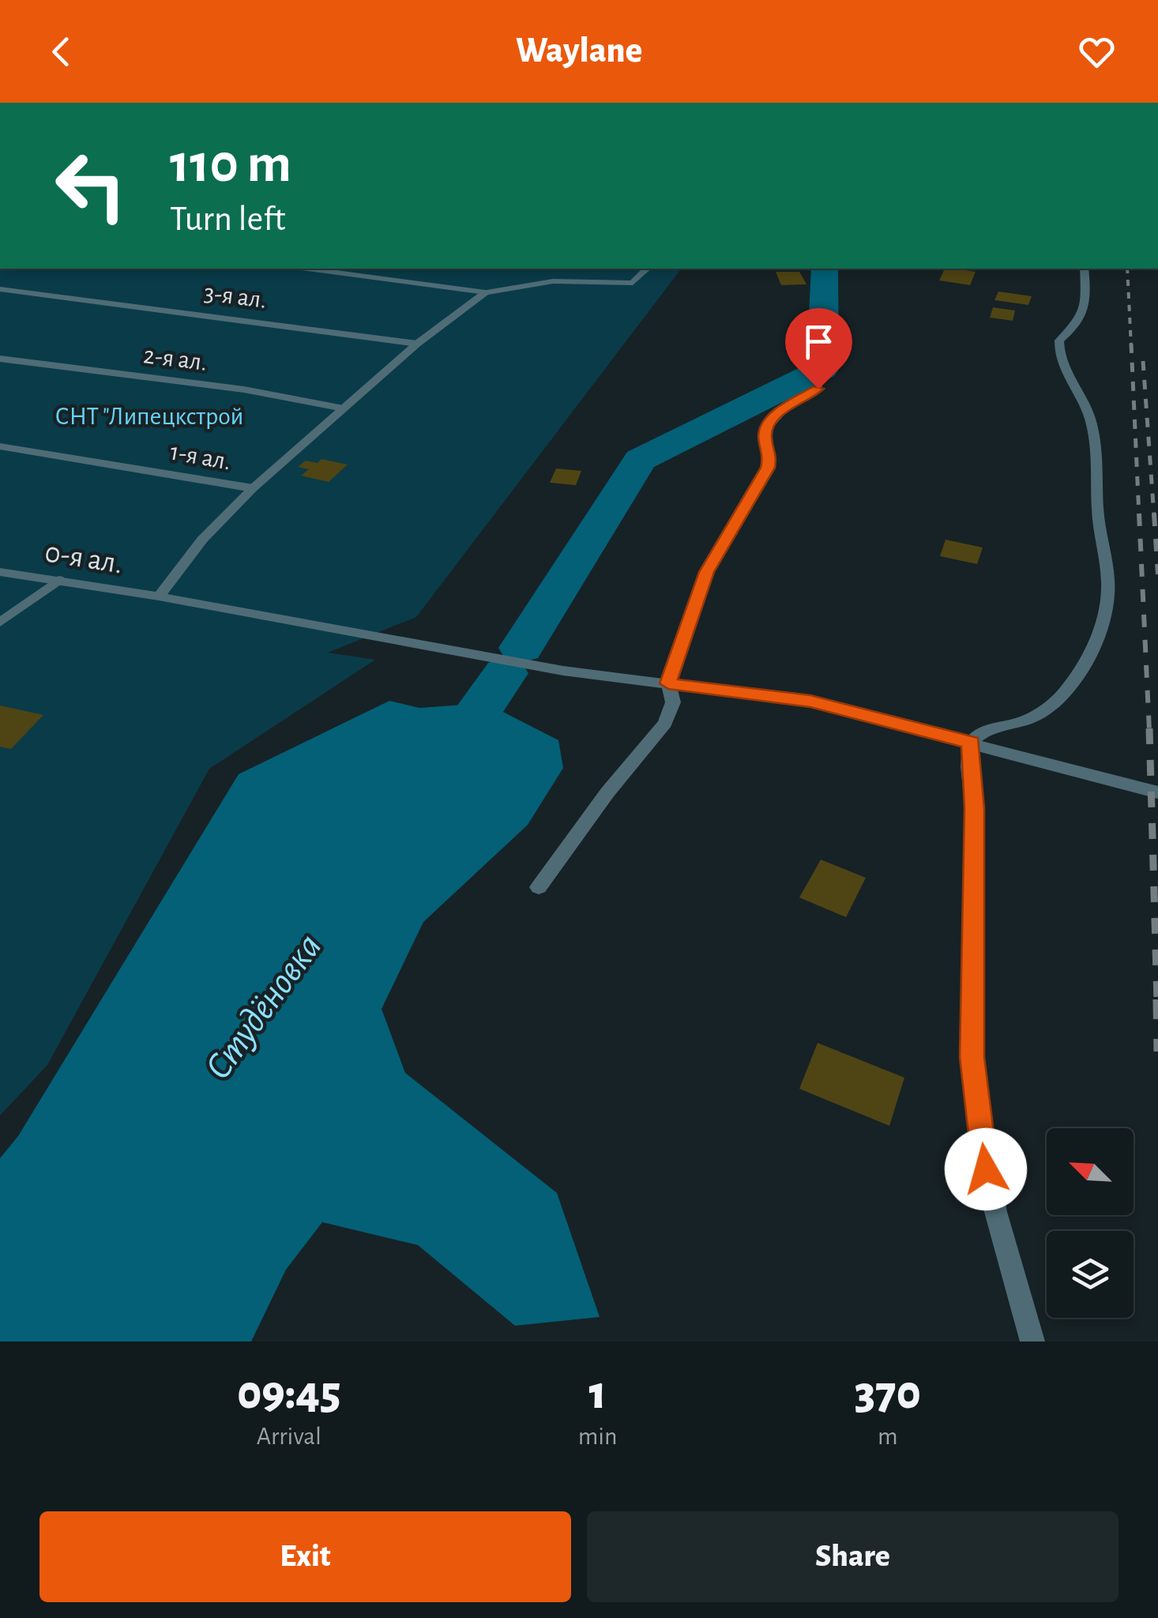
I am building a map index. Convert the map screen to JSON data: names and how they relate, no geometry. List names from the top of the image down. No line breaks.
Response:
{"streets":{"street":["3-я ал.","2-я ал.","1-я ал.","0-я ал."]},"water":["Студёновка"],"parks":["СНТ \"Липецкстрой"],"north":"top left","page":{"header":"Waylane","turn":["110 m","Turn left"],"eta":["09:45","Arrival","1","min","370","m"],"buttons":["Exit","Share"]}}
